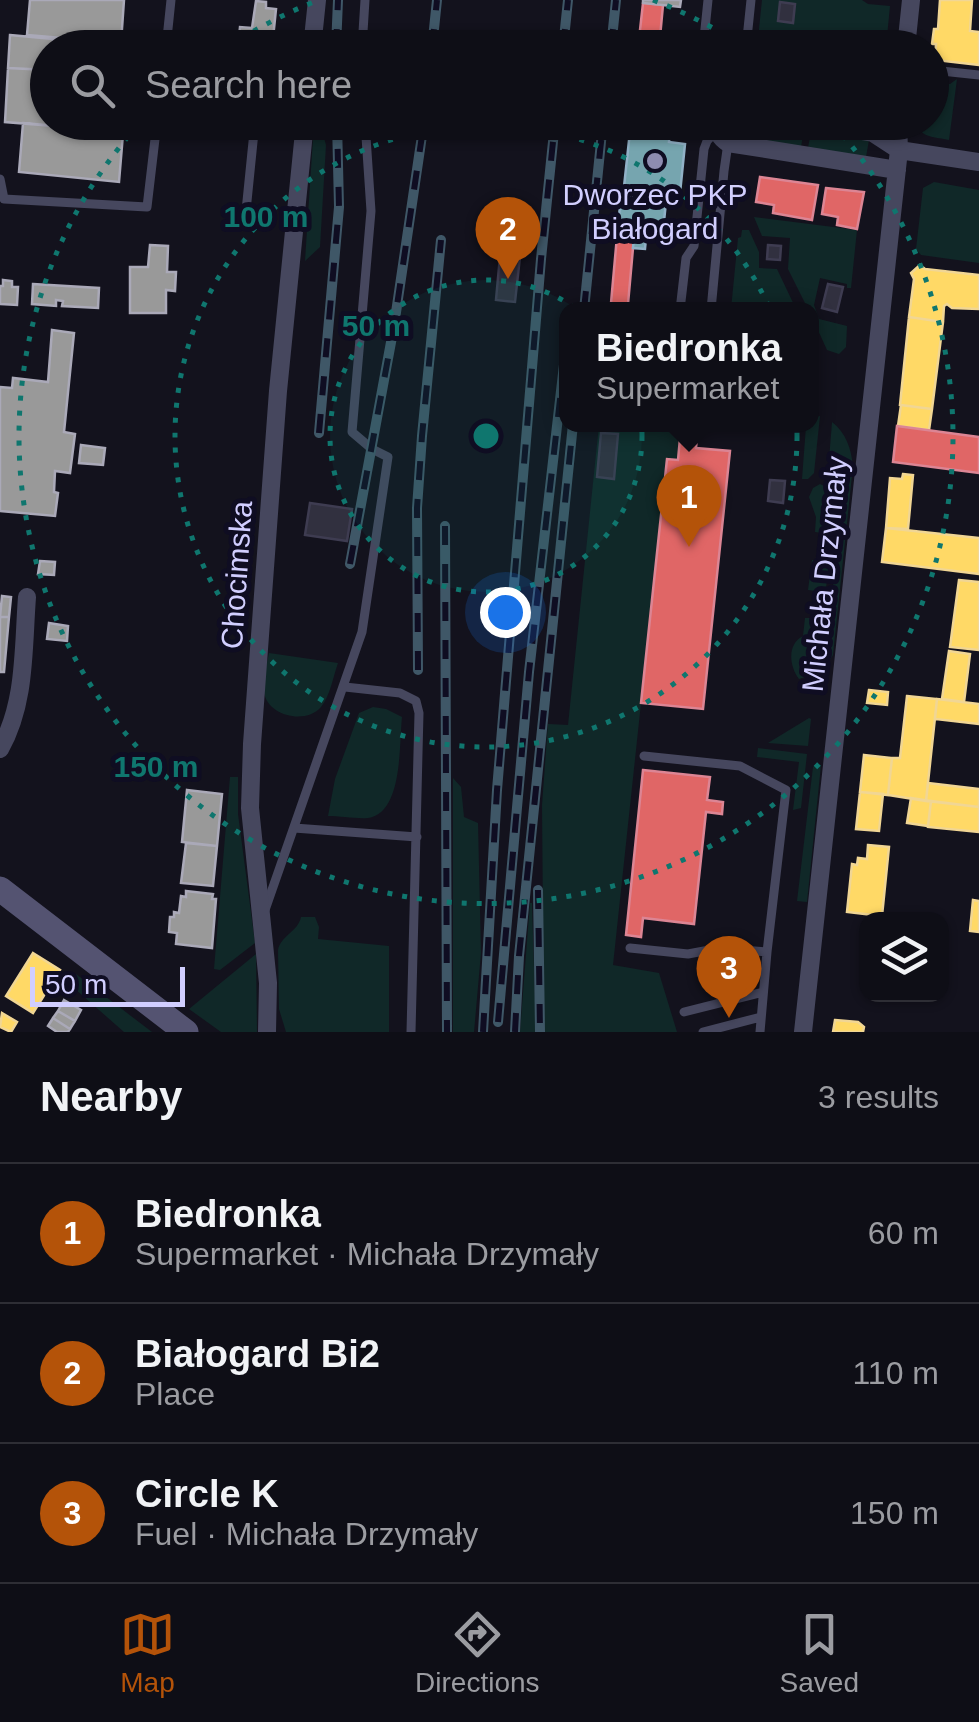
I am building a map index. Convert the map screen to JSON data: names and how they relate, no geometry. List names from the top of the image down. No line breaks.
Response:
{"streets":{"street":["Michała Drzymały","Chocimska"]},"places":["Dworzec PKP Białogard"],"scale_bar":"50 m","page":{"search":"Search here","pins":["2","1","3"],"popup":["Biedronka","Supermarket"],"scale":"50 m","heading":["Nearby","3 results"],"list":[{"mark":"1","name":"Biedronka","note":"Supermarket · Michała Drzymały","value":"60 m"},{"mark":"2","name":"Białogard Bi2","note":"Place","value":"110 m"},{"mark":"3","name":"Circle K","note":"Fuel · Michała Drzymały","value":"150 m"}],"nav":["Map","Directions","Saved"]},"rings":["100 m","50 m","150 m"]}
